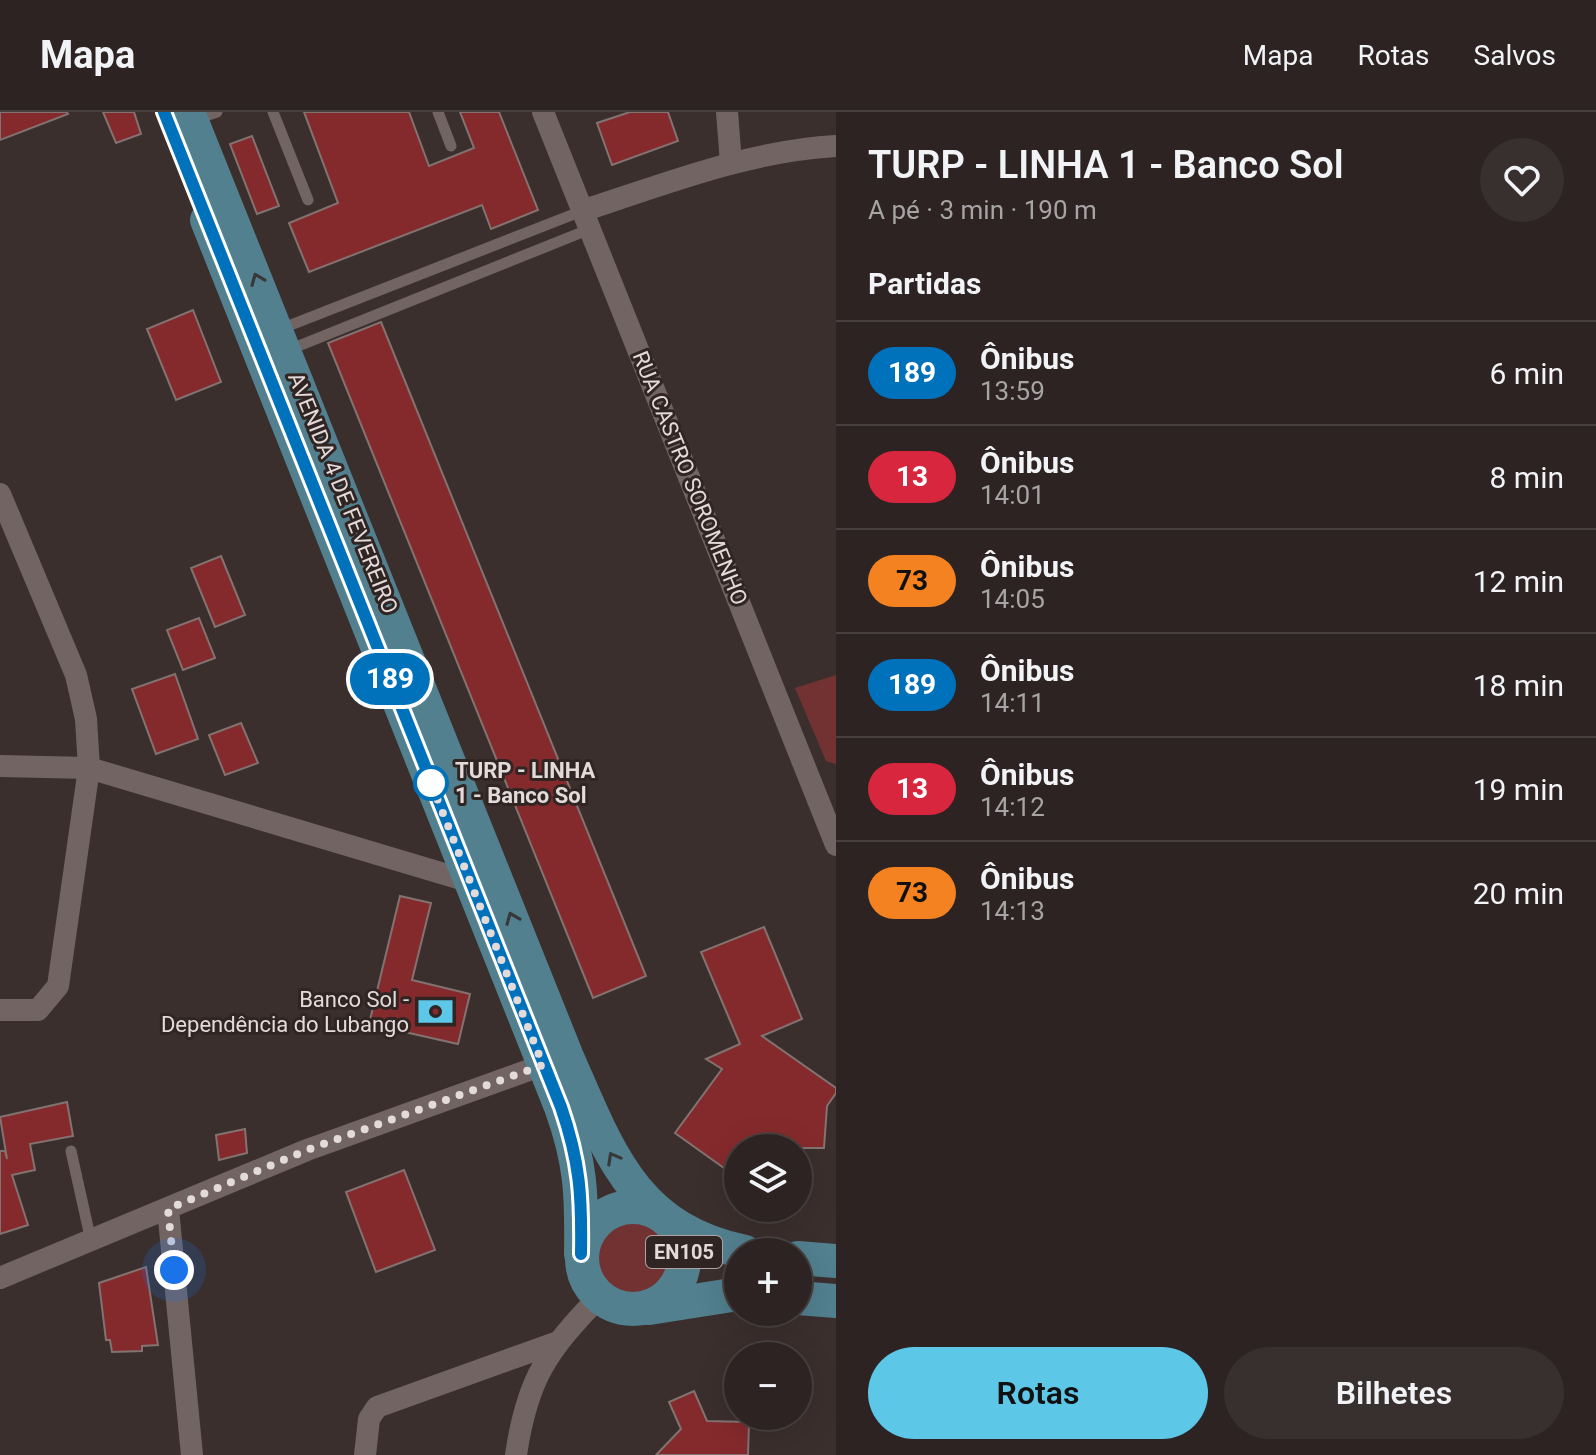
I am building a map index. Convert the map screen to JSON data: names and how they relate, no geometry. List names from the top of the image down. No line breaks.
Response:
{"streets":{"main road":["AVENIDA 4 DE FEVEREIRO","EN105"],"street":["RUA CASTRO SOROMENHO"]},"crossings":[["AVENIDA 4 DE FEVEREIRO","EN105"]],"places":{"other":["TURP - LINHA 1 - Banco Sol"],"bank":["Banco Sol - Dependência do Lubango"]},"lines":["bus line 189"],"page":{"header":"Mapa","nav":["Mapa","Rotas","Salvos"],"on_map":"189","heading":[["TURP - LINHA 1 - Banco Sol","A pé · 3 min · 190 m"],"Partidas"],"list":[{"mark":"189","name":"Ônibus","note":"13:59","value":"6 min"},{"mark":"13","name":"Ônibus","note":"14:01","value":"8 min"},{"mark":"73","name":"Ônibus","note":"14:05","value":"12 min"},{"mark":"189","name":"Ônibus","note":"14:11","value":"18 min"},{"mark":"13","name":"Ônibus","note":"14:12","value":"19 min"},{"mark":"73","name":"Ônibus","note":"14:13","value":"20 min"}],"map_buttons":["+","−"],"buttons":["Rotas","Bilhetes"]}}
